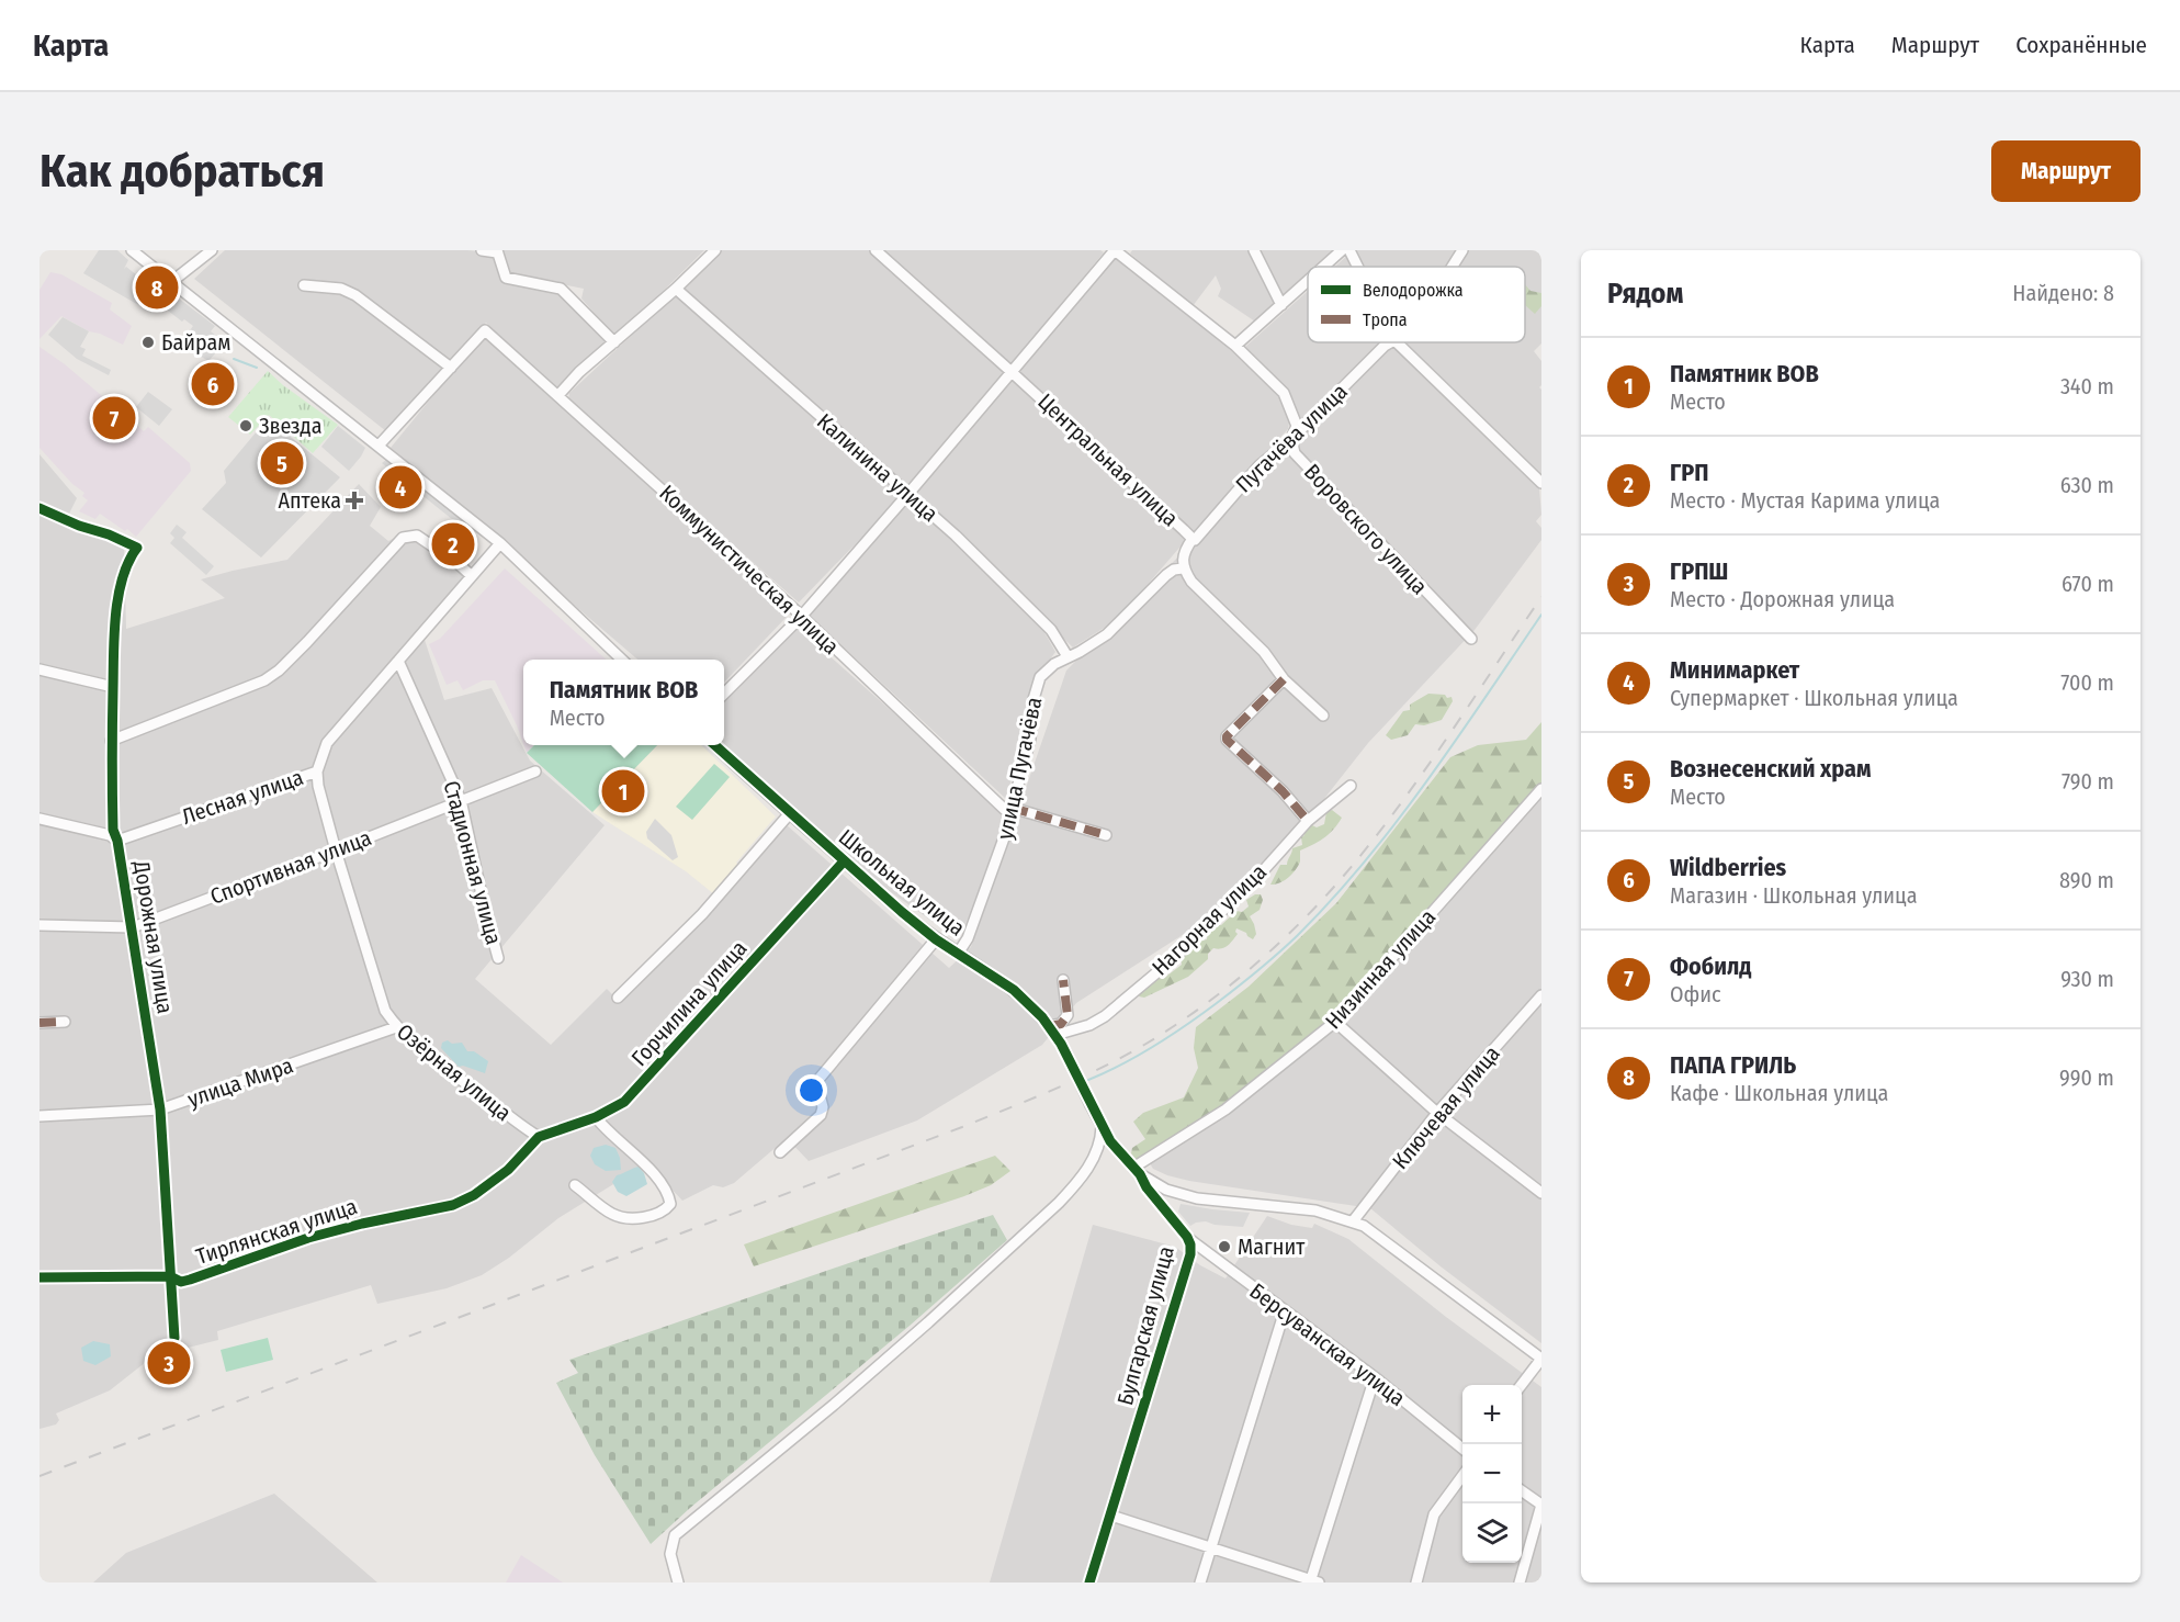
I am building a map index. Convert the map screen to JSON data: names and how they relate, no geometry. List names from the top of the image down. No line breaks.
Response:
{"streets":{"street":["Пугачёва улица","Центральная улица","Калинина улица","Воровского улица","Коммунистическая улица","улица Пугачёва","Лесная улица","Стадионная улица","Спортивная улица","Школьная улица","Нагорная улица","Дорожная улица","Низинная улица","Горчилина улица","Озёрная улица","улица Мира","Ключевая улица","Тирлянская улица","Булгарская улица","Берсуванская улица"]},"crossings":[["Пугачёва улица","Центральная улица"],["Пугачёва улица","Воровского улица"],["Центральная улица","улица Пугачёва"],["Калинина улица","улица Пугачёва"],["Коммунистическая улица","улица Пугачёва"],["улица Пугачёва","Школьная улица"],["Лесная улица","Стадионная улица"],["Лесная улица","Дорожная улица"],["Лесная улица","Озёрная улица"],["Стадионная улица","Спортивная улица"],["Спортивная улица","Дорожная улица"],["Спортивная улица","Озёрная улица"],["Школьная улица","Нагорная улица"],["Школьная улица","Горчилина улица"],["Школьная улица","Булгарская улица"],["Дорожная улица","улица Мира"],["Дорожная улица","Тирлянская улица"],["Низинная улица","Булгарская улица"],["Горчилина улица","Озёрная улица"],["Горчилина улица","Тирлянская улица"],["Озёрная улица","улица Мира"],["Озёрная улица","Тирлянская улица"],["Булгарская улица","Берсуванская улица"]],"places":{"other":["Байрам","Звезда","Магнит"],"health":["Аптека"]},"legend":["Велодорожка","Тропа"],"page":{"header":"Карта","nav":["Карта","Маршрут","Сохранённые"],"buttons":"Маршрут","title":"Как добраться","heading":["Рядом","Найдено: 8"],"pins":["8","6","7","5","4","2","1","3"],"list":[{"mark":"1","name":"Памятник ВОВ","note":"Место","value":"340 m"},{"mark":"2","name":"ГРП","note":"Место · Мустая Карима улица","value":"630 m"},{"mark":"3","name":"ГРПШ","note":"Место · Дорожная улица","value":"670 m"},{"mark":"4","name":"Минимаркет","note":"Супермаркет · Школьная улица","value":"700 m"},{"mark":"5","name":"Вознесенский храм","note":"Место","value":"790 m"},{"mark":"6","name":"Wildberries","note":"Магазин · Школьная улица","value":"890 m"},{"mark":"7","name":"Фобилд","note":"Офис","value":"930 m"},{"mark":"8","name":"ПАПА ГРИЛЬ","note":"Кафе · Школьная улица","value":"990 m"}],"popup":["Памятник ВОВ","Место"],"map_buttons":["+","−"]}}
